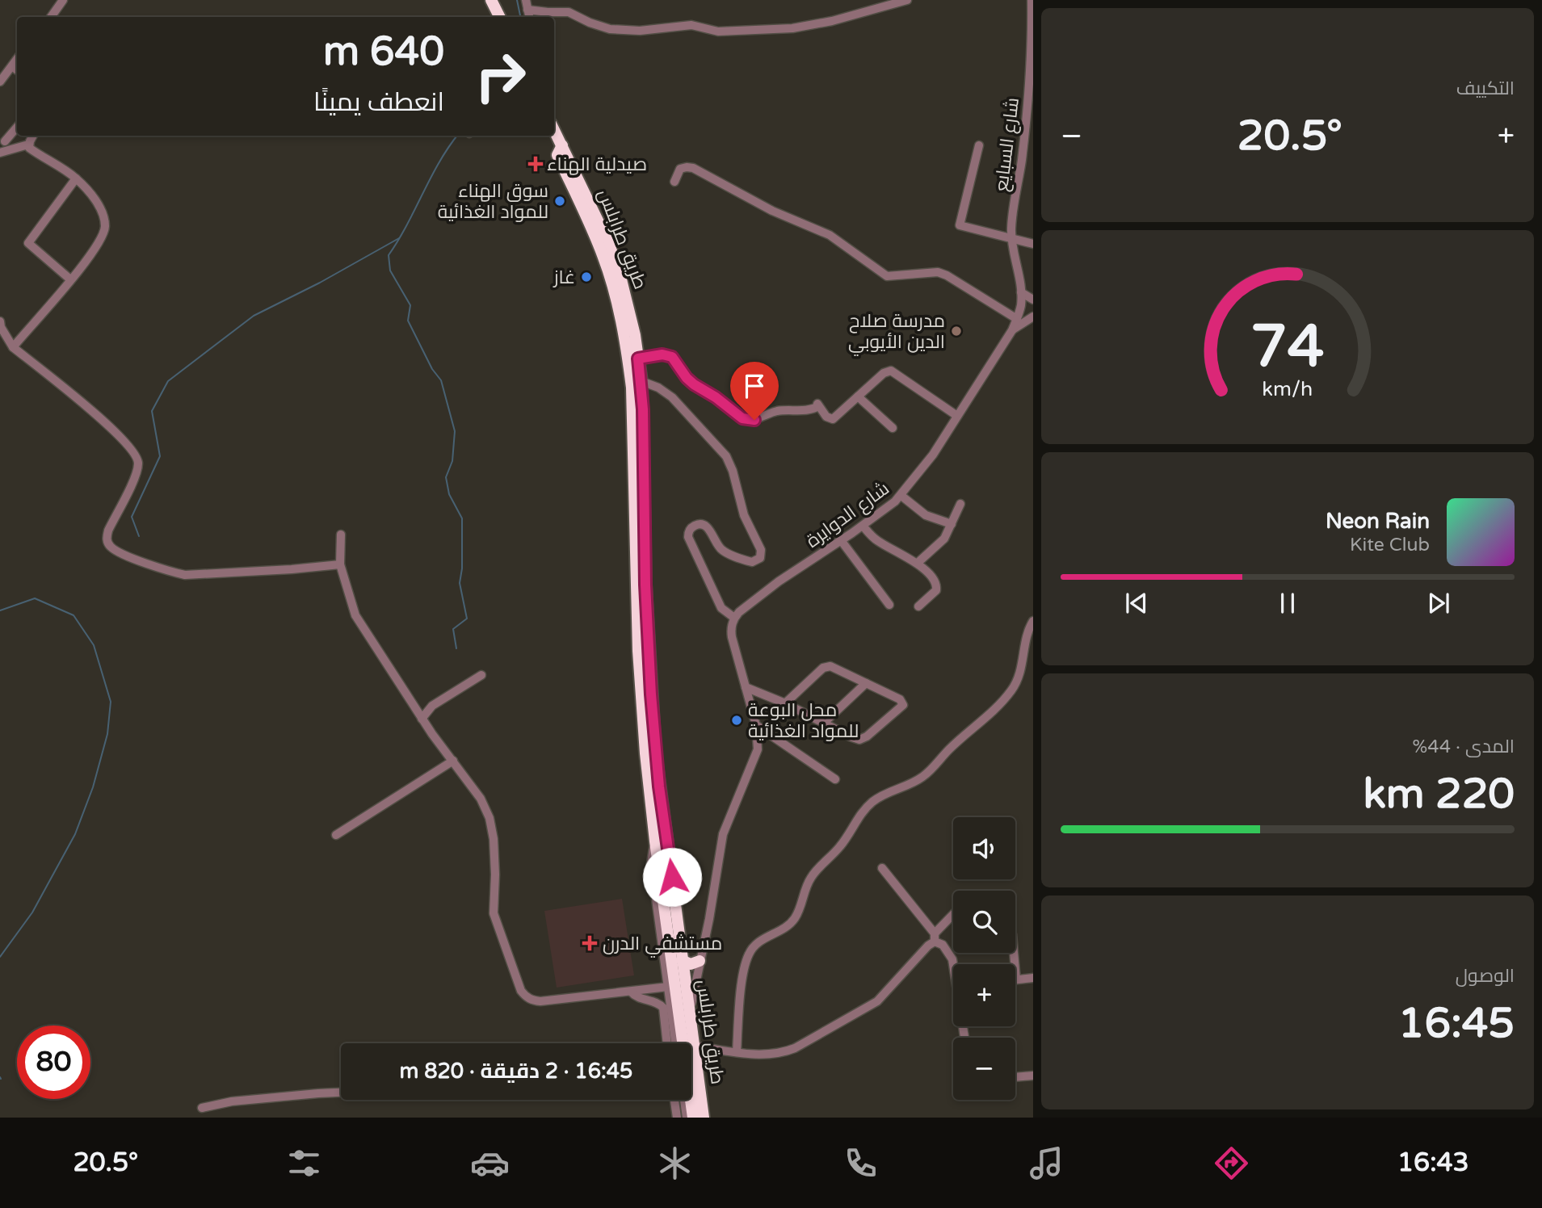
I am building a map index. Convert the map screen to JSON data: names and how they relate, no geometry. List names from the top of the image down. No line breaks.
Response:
{"streets":{"highway":["طريق طرابلس"],"street":["شارع السبايع","شارع الدوايرة"]},"crossings":[["شارع السبايع","شارع الدوايرة"]],"places":{"health":["صيدلية الهناء","مستشفي الدرن"],"other":["سوق الهناء للمواد الغذائية","غاز","مدرسة صلاح الدين الأيوبي","محل البوعة للمواد الغذائية"]},"page":{"tile":["التكييف",["المدى · 44%","220 km"],["الوصول","16:45"]],"turn":["640 m","انعطف يمينًا"],"heat":["−","20.5°","+"],"song":["Neon Rain","Kite Club"],"map_buttons":["+","−"],"limit":"80","trip":"16:45 · 2 دقيقة · 820 m","tabs":["16:43","20.5°"],"gauge":["74","km/h"]}}
